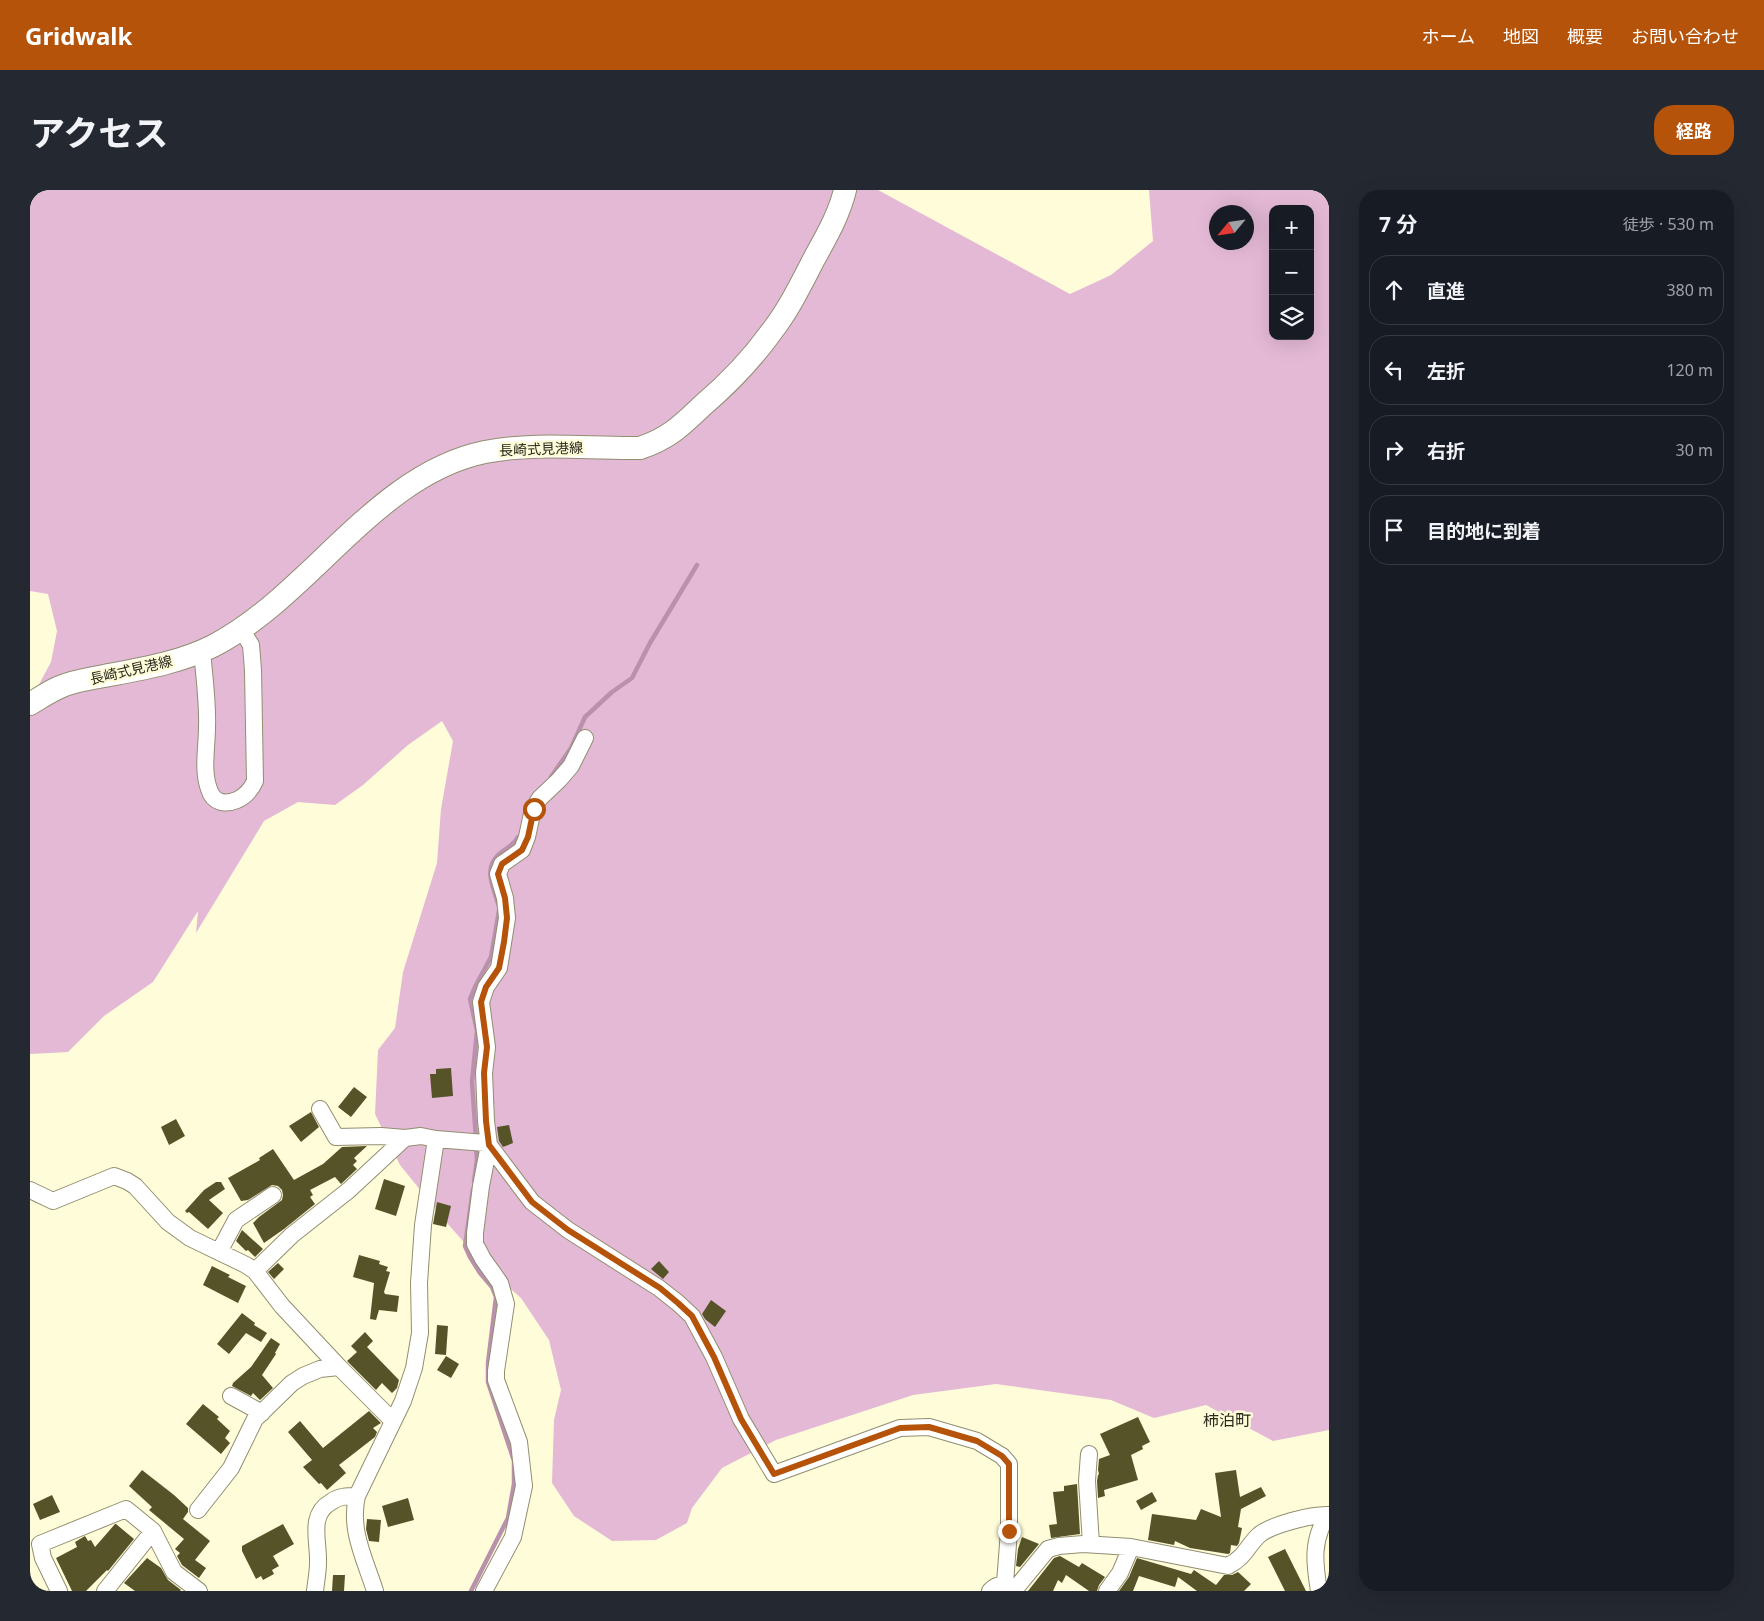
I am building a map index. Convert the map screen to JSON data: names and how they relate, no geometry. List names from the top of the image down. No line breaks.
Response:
{"streets":{"main road":["長崎式見港線"]},"districts":["柿泊町"],"north":"bottom left","page":{"header":"Gridwalk","nav":["ホーム","地図","概要","お問い合わせ"],"title":"アクセス","buttons":"経路","heading":["7 分","徒歩 · 530 m"],"map_buttons":["+","−"],"list":[["直進","380 m"],["左折","120 m"],["右折","30 m"],"目的地に到着"]}}
